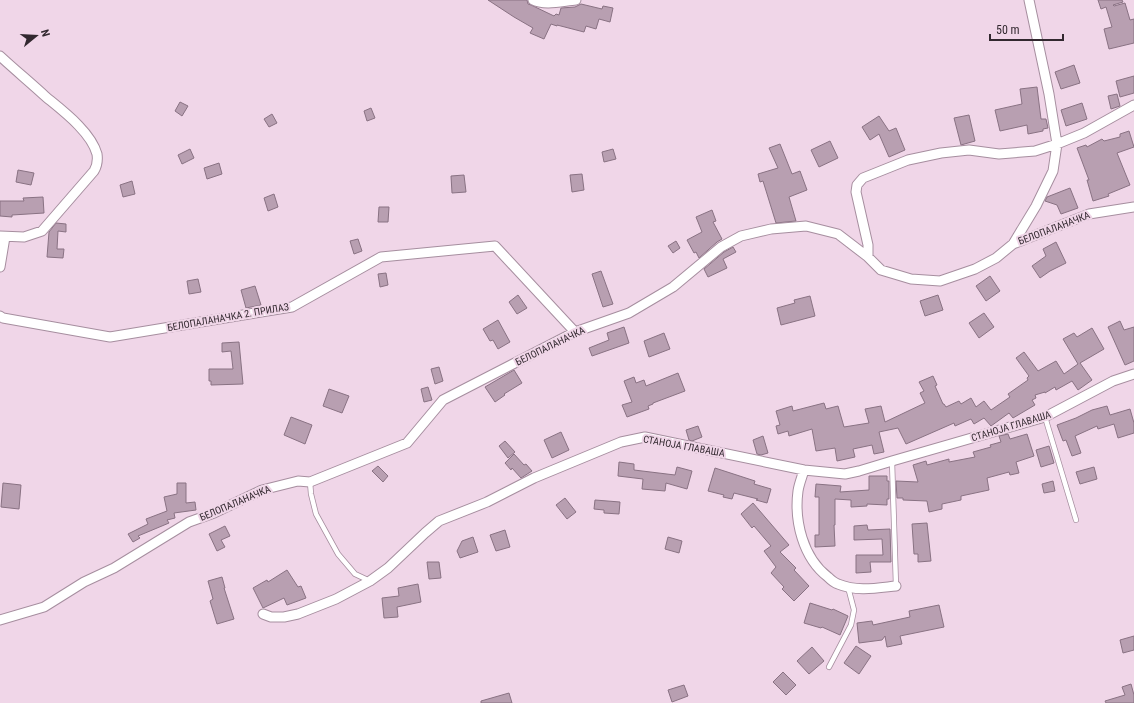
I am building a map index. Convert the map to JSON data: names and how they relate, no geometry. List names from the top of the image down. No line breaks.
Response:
{"streets":{"street":["БЕЛОПАЛАНАЧКА","БЕЛОПАЛАНАЧКА 2. ПРИЛАЗ","СТАНОЈА ГЛАВАША"]},"crossings":[["БЕЛОПАЛАНАЧКА","БЕЛОПАЛАНАЧКА 2. ПРИЛАЗ"]],"scale_bar":"50 m","north":"right"}
